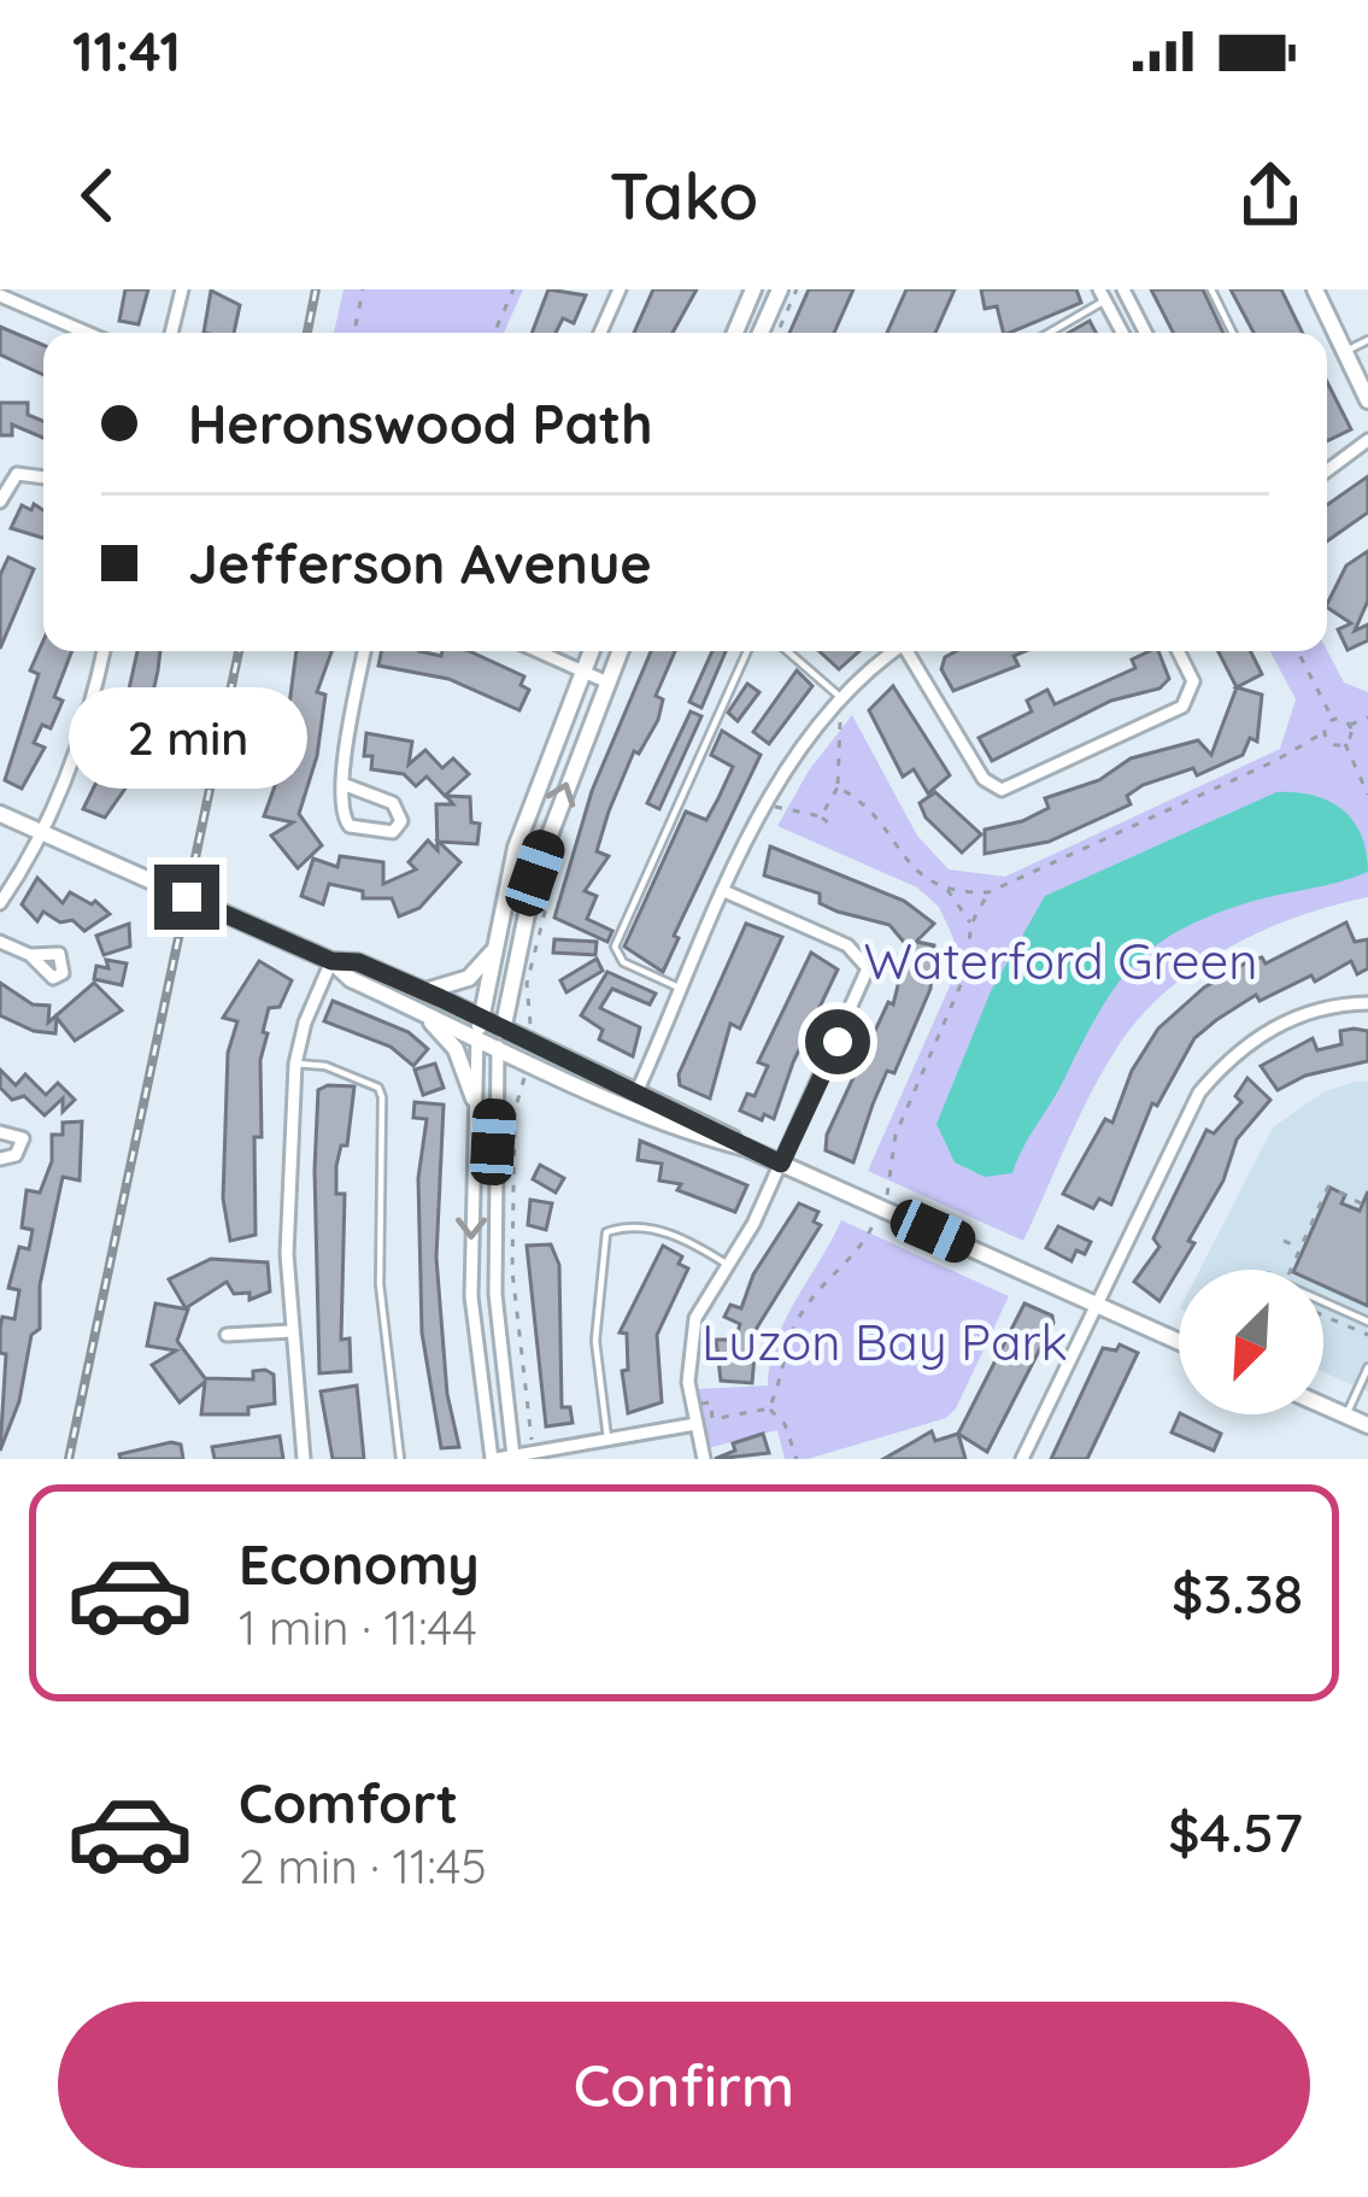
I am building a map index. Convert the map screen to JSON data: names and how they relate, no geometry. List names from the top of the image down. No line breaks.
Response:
{"parks":["Waterford Green","Luzon Bay Park"],"north":"bottom left","page":{"status":"11:41","header":"Tako","banner":["Heronswood Path","Jefferson Avenue"],"bubble":"2 min","list":[{"name":"Economy","note":"1 min · 11:44","value":"$3.38"},{"name":"Comfort","note":"2 min · 11:45","value":"$4.57"}],"buttons":"Confirm"}}
